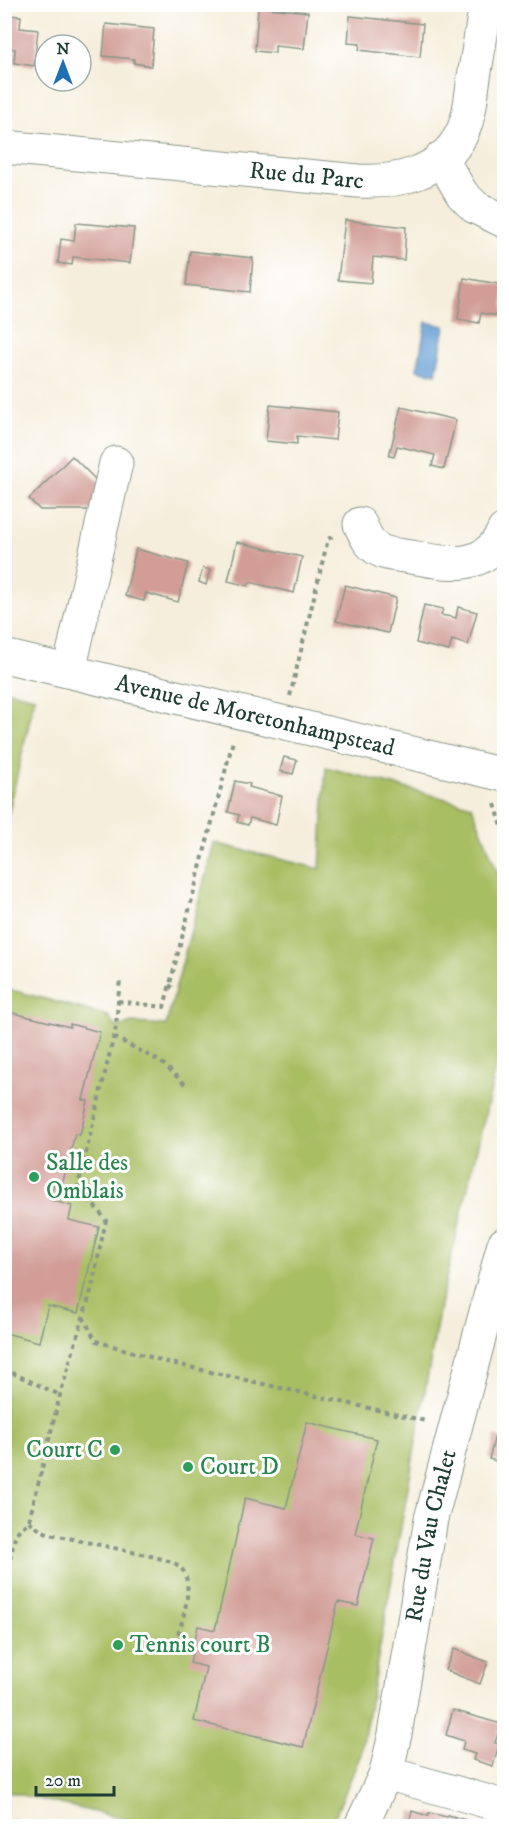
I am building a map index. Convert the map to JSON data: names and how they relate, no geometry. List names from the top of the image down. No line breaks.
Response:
{"streets":{"street":["Rue du Parc","Avenue de Moretonhampstead","Rue du Vau Chalet"]},"places":["Salle des Omblais","Court C","Court D","Tennis court B"],"scale_bar":"20 m","north":"top"}
